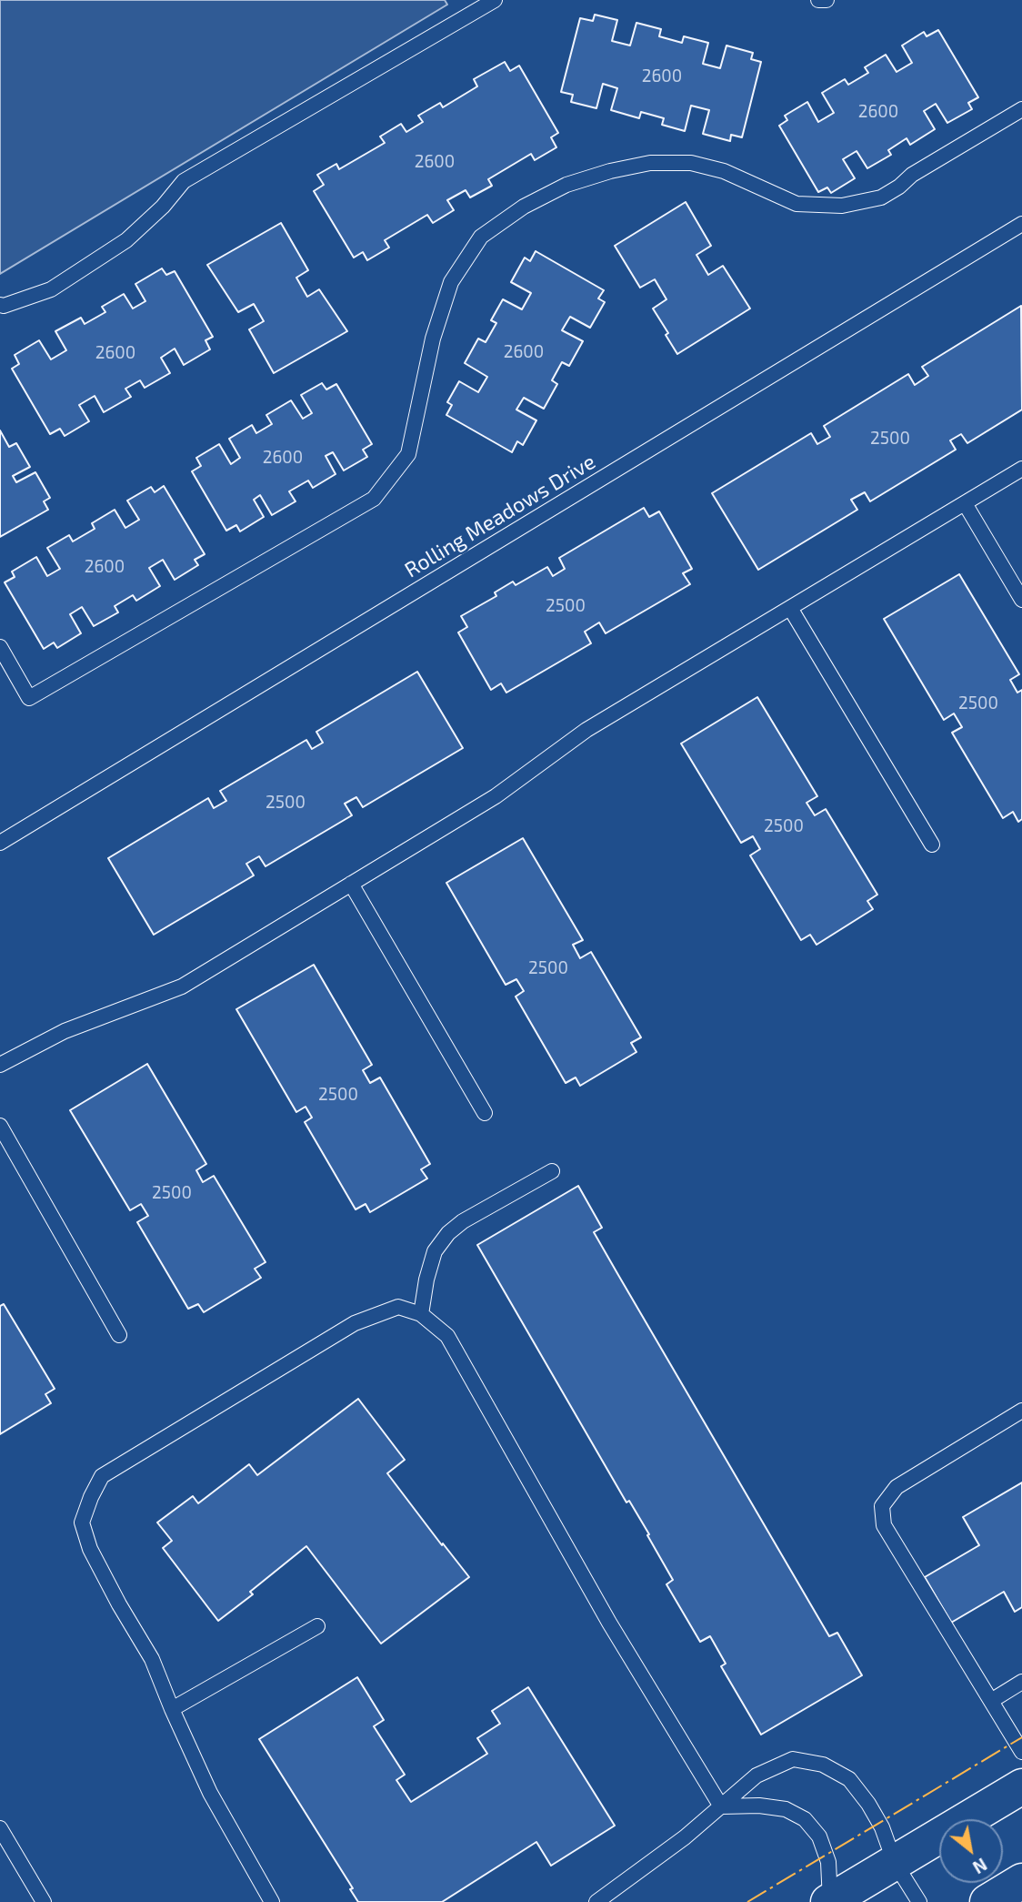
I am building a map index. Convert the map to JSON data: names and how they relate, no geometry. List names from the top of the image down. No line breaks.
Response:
{"streets":{"lane":["Rolling Meadows Drive"]},"house_numbers":["2600","2600","2600","2600","2600","2500","2600","2600","2500","2500","2500","2500","2500","2500","2500"],"north":"bottom right"}
